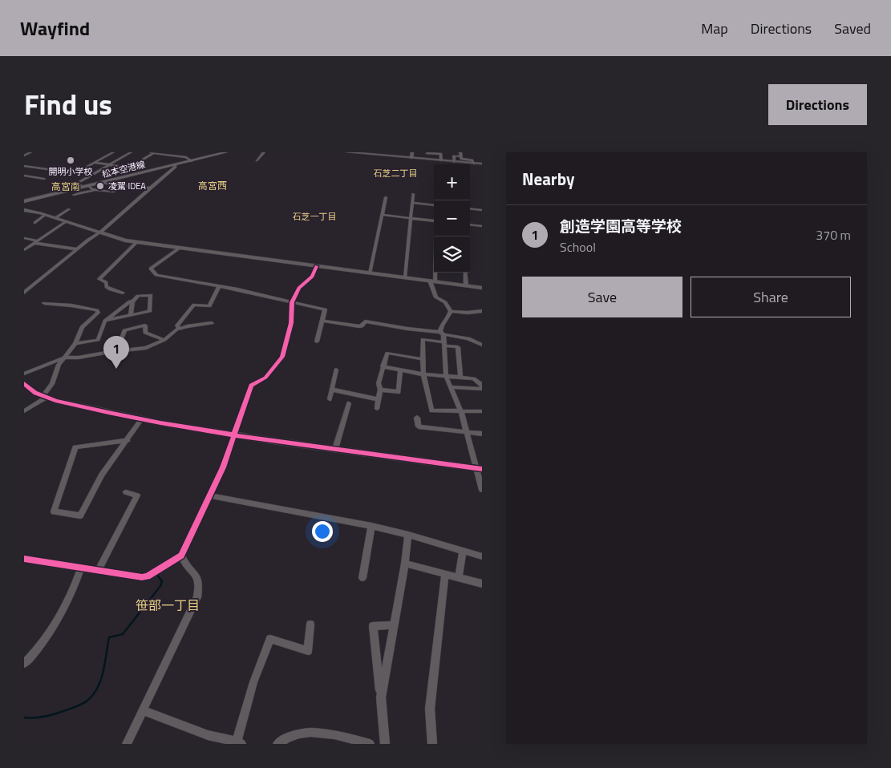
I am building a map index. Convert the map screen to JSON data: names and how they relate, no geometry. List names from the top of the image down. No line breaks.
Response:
{"streets":{"main road":["松本空港線"]},"districts":["石芝二丁目","高宮西","高宮南","石芝一丁目","笹部一丁目"],"places":["開明小学校","凌駕 IDEA"],"page":{"header":"Wayfind","nav":["Map","Directions","Saved"],"title":"Find us","buttons":["Directions",["Save","Share"]],"heading":"Nearby","map_buttons":["+","−"],"list":[{"mark":"1","name":"創造学園高等学校","note":"School","value":"370 m"}],"pins":"1"}}
